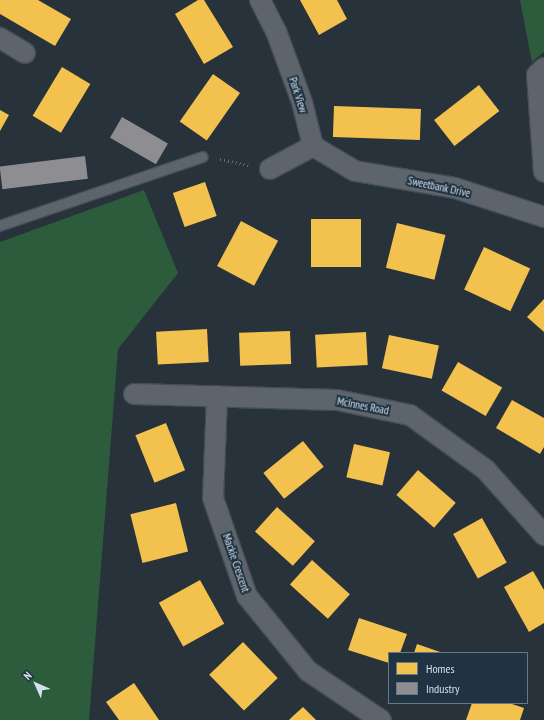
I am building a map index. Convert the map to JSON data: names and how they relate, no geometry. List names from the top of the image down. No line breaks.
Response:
{"streets":{"street":["Park View","Sweetbank Drive","McInnes Road","Mackie Crescent"]},"crossings":[["Park View","Sweetbank Drive"],["McInnes Road","Mackie Crescent"]],"legend":["Homes","Industry"],"north":"top left"}
